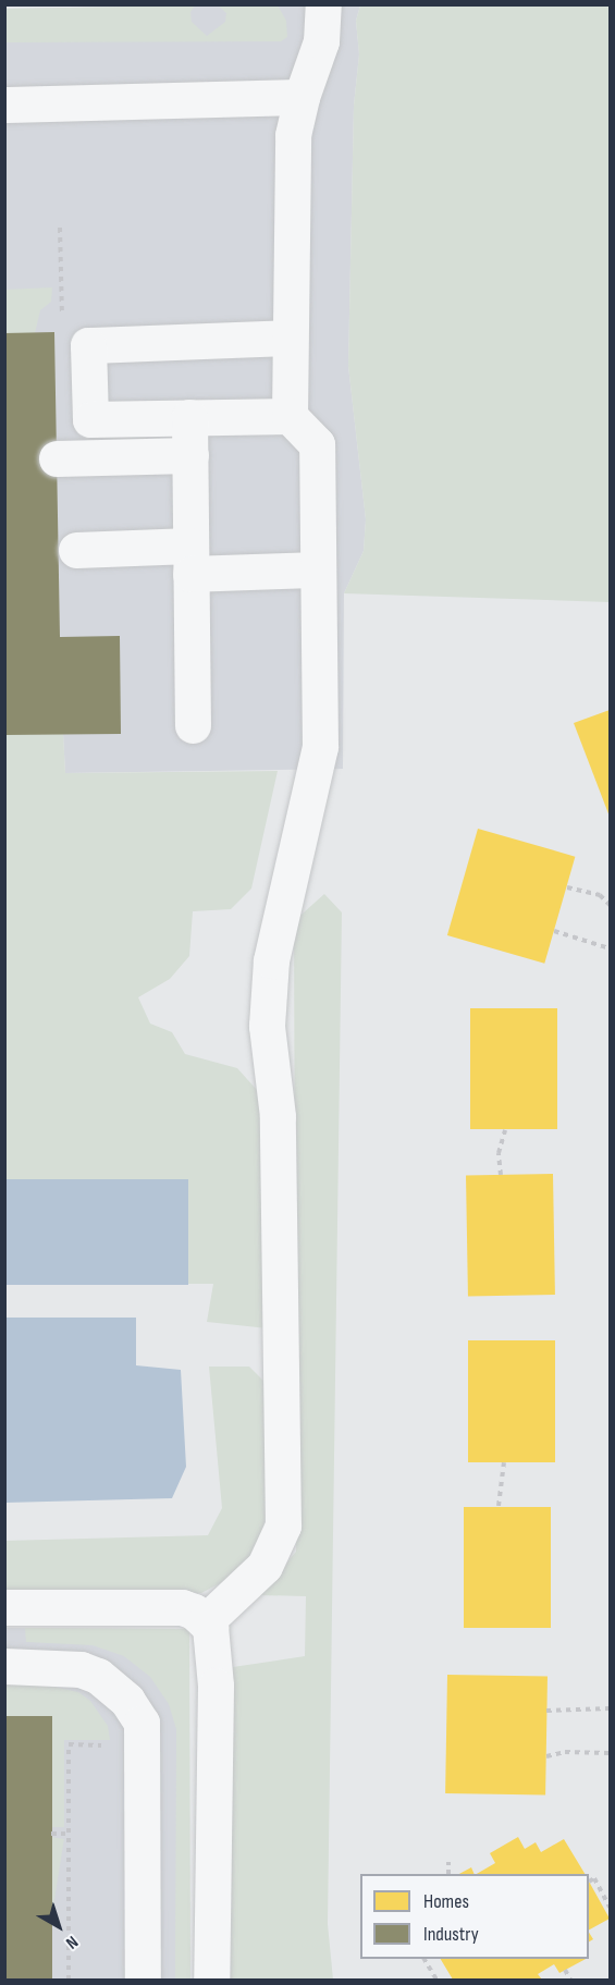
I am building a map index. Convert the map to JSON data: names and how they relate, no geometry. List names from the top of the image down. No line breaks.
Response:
{"legend":["Homes","Industry"],"north":"bottom right"}
